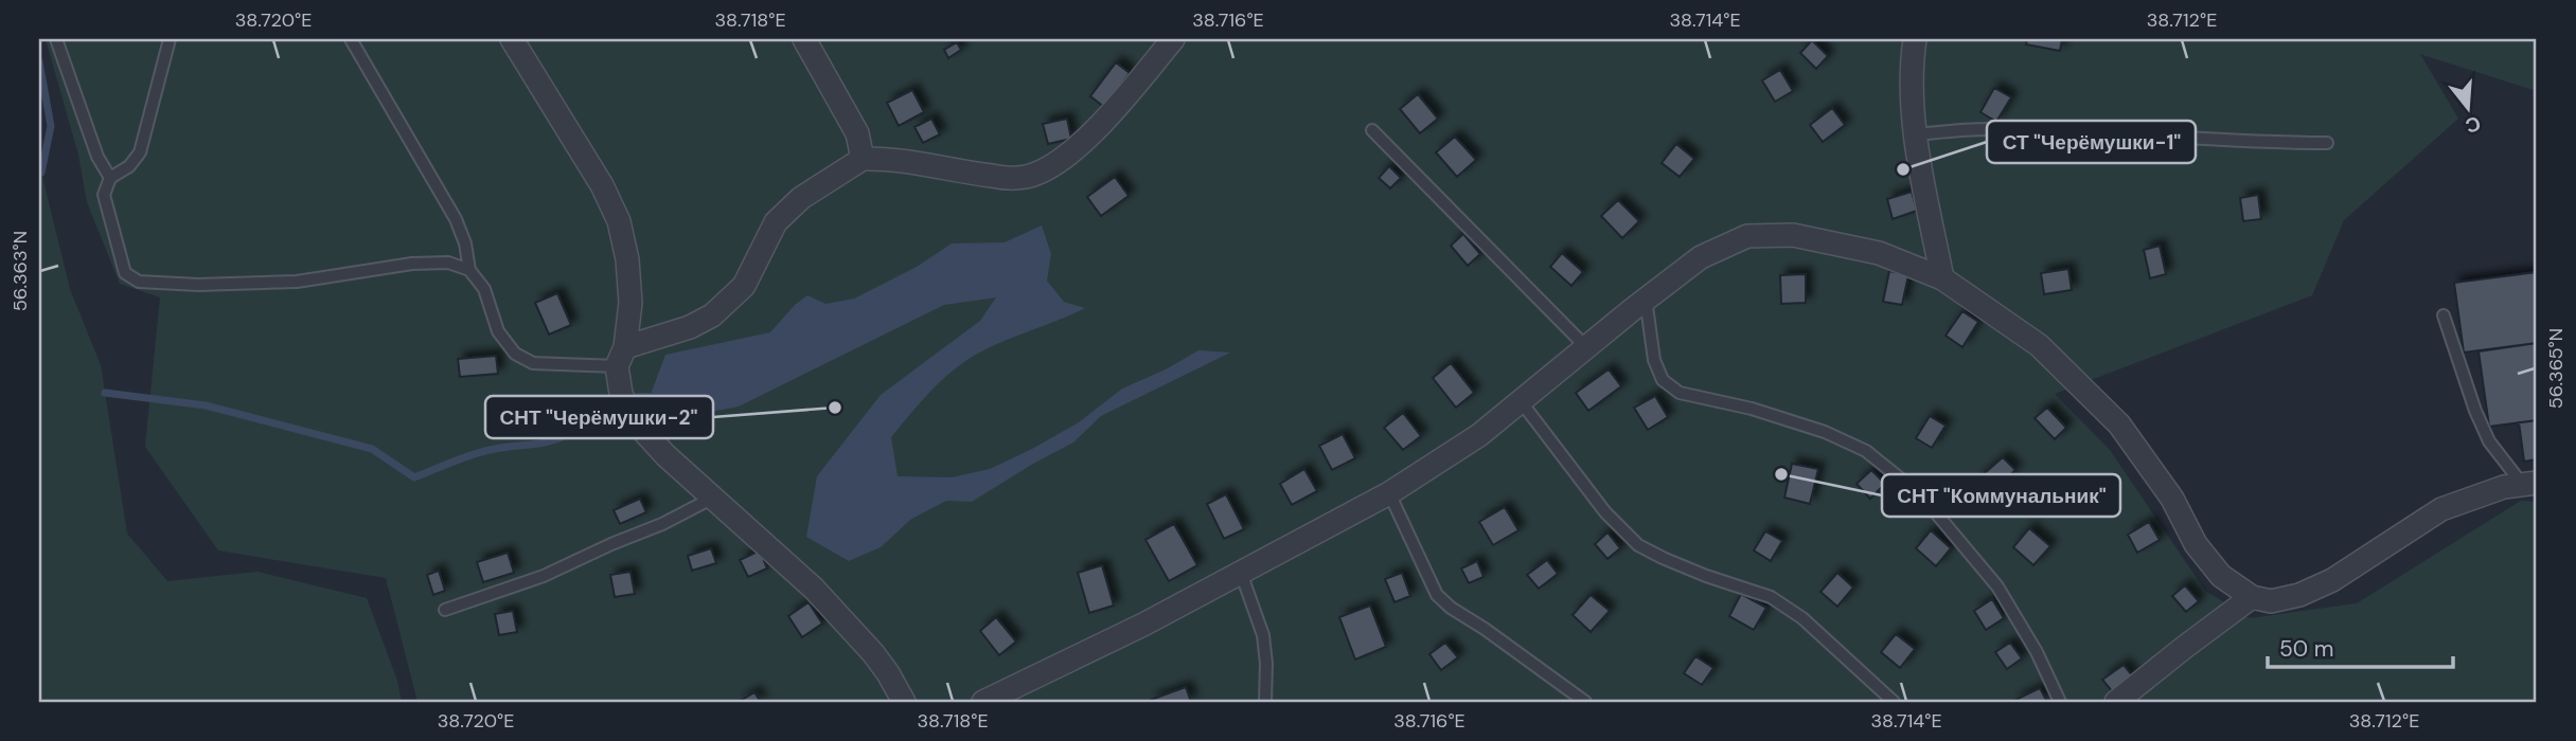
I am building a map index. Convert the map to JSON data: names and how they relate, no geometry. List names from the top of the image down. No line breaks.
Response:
{"places":["СТ \"Черёмушки-1\"","СНТ \"Черёмушки-2\"","СНТ \"Коммунальник\""],"scale_bar":"50 m","north":"bottom","coordinates":["38.720°E","38.718°E","38.716°E","38.714°E","38.712°E","56.363°N","56.365°N"]}
